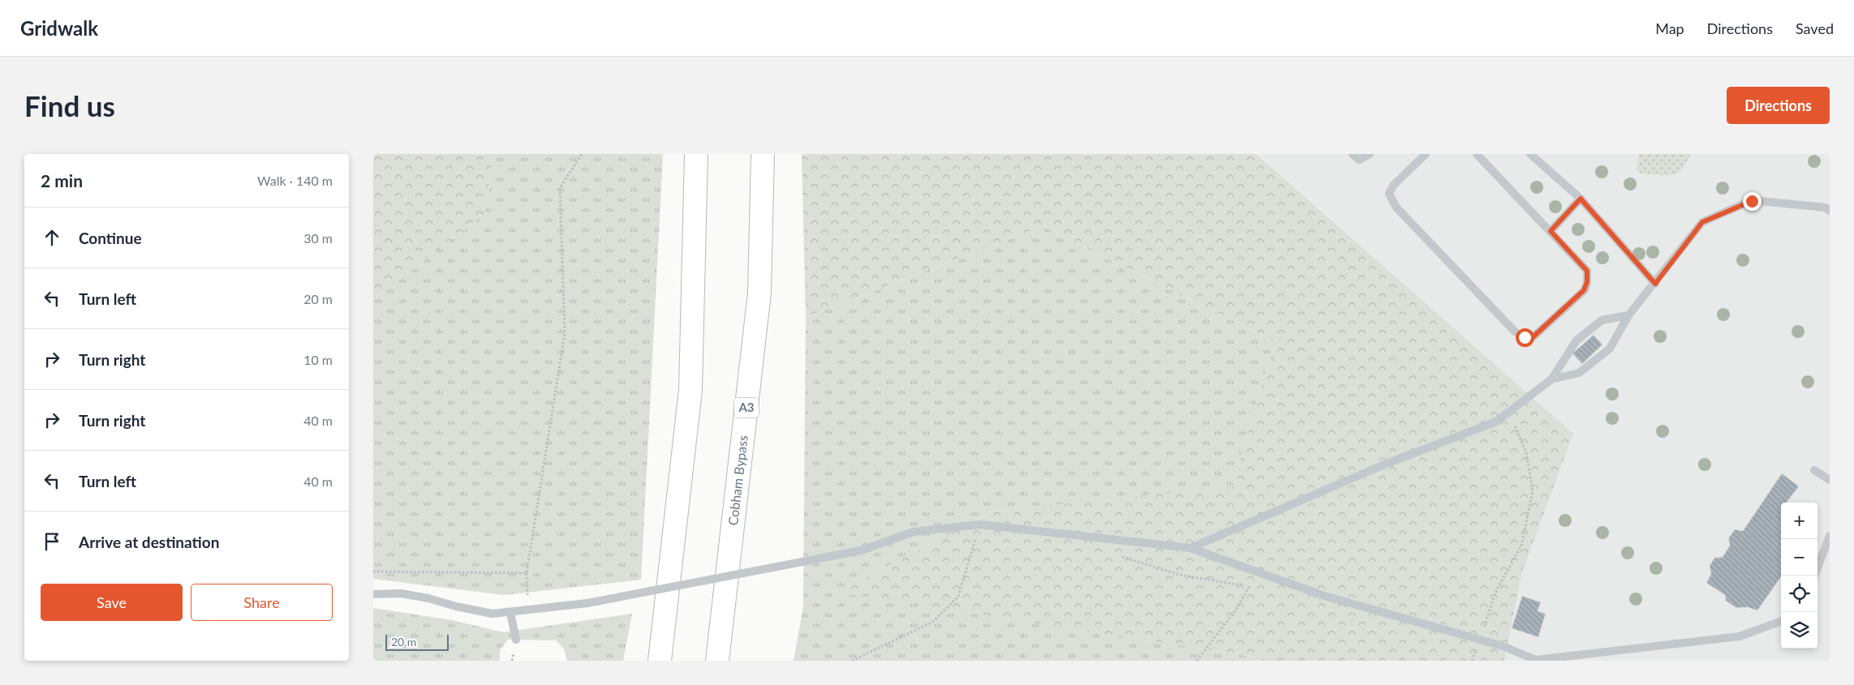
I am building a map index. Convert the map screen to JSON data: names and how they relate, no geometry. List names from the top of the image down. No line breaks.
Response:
{"streets":{"highway":["A3","Cobham Bypass"]},"scale_bar":"20 m","page":{"header":"Gridwalk","nav":["Map","Directions","Saved"],"buttons":["Directions",["Save","Share"]],"title":"Find us","heading":["2 min","Walk · 140 m"],"list":[["Continue","30 m"],["Turn left","20 m"],["Turn right","10 m"],["Turn right","40 m"],["Turn left","40 m"],"Arrive at destination"],"map_buttons":["+","−"],"scale":"20 m"}}
